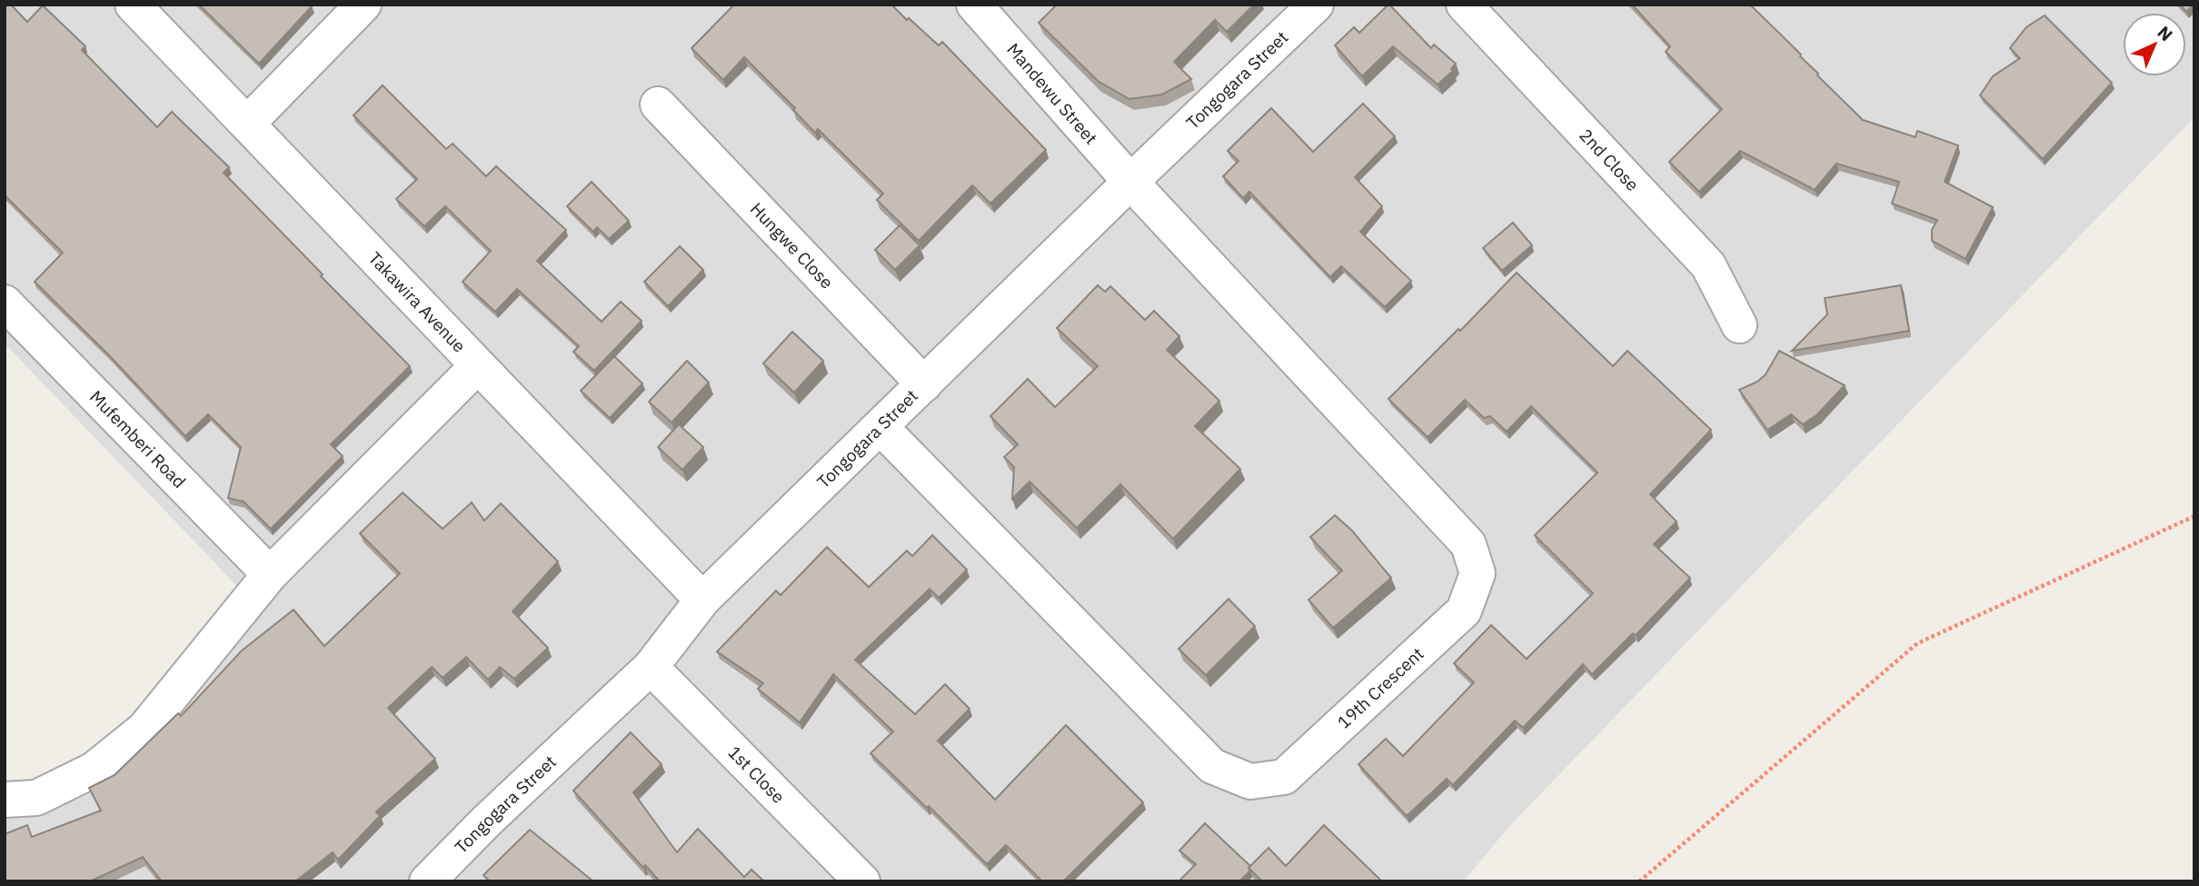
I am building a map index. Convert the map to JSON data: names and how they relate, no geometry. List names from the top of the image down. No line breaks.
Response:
{"streets":{"street":["Tongogara Street","Mandewu Street","2nd Close","Hungwe Close","Takawira Avenue","Mufemberi Road","19th Crescent","1st Close"]},"crossings":[["Tongogara Street","Mandewu Street"],["Tongogara Street","Hungwe Close"],["Tongogara Street","Takawira Avenue"],["Tongogara Street","19th Crescent"],["Tongogara Street","1st Close"],["Mandewu Street","19th Crescent"]],"north":"top right"}
